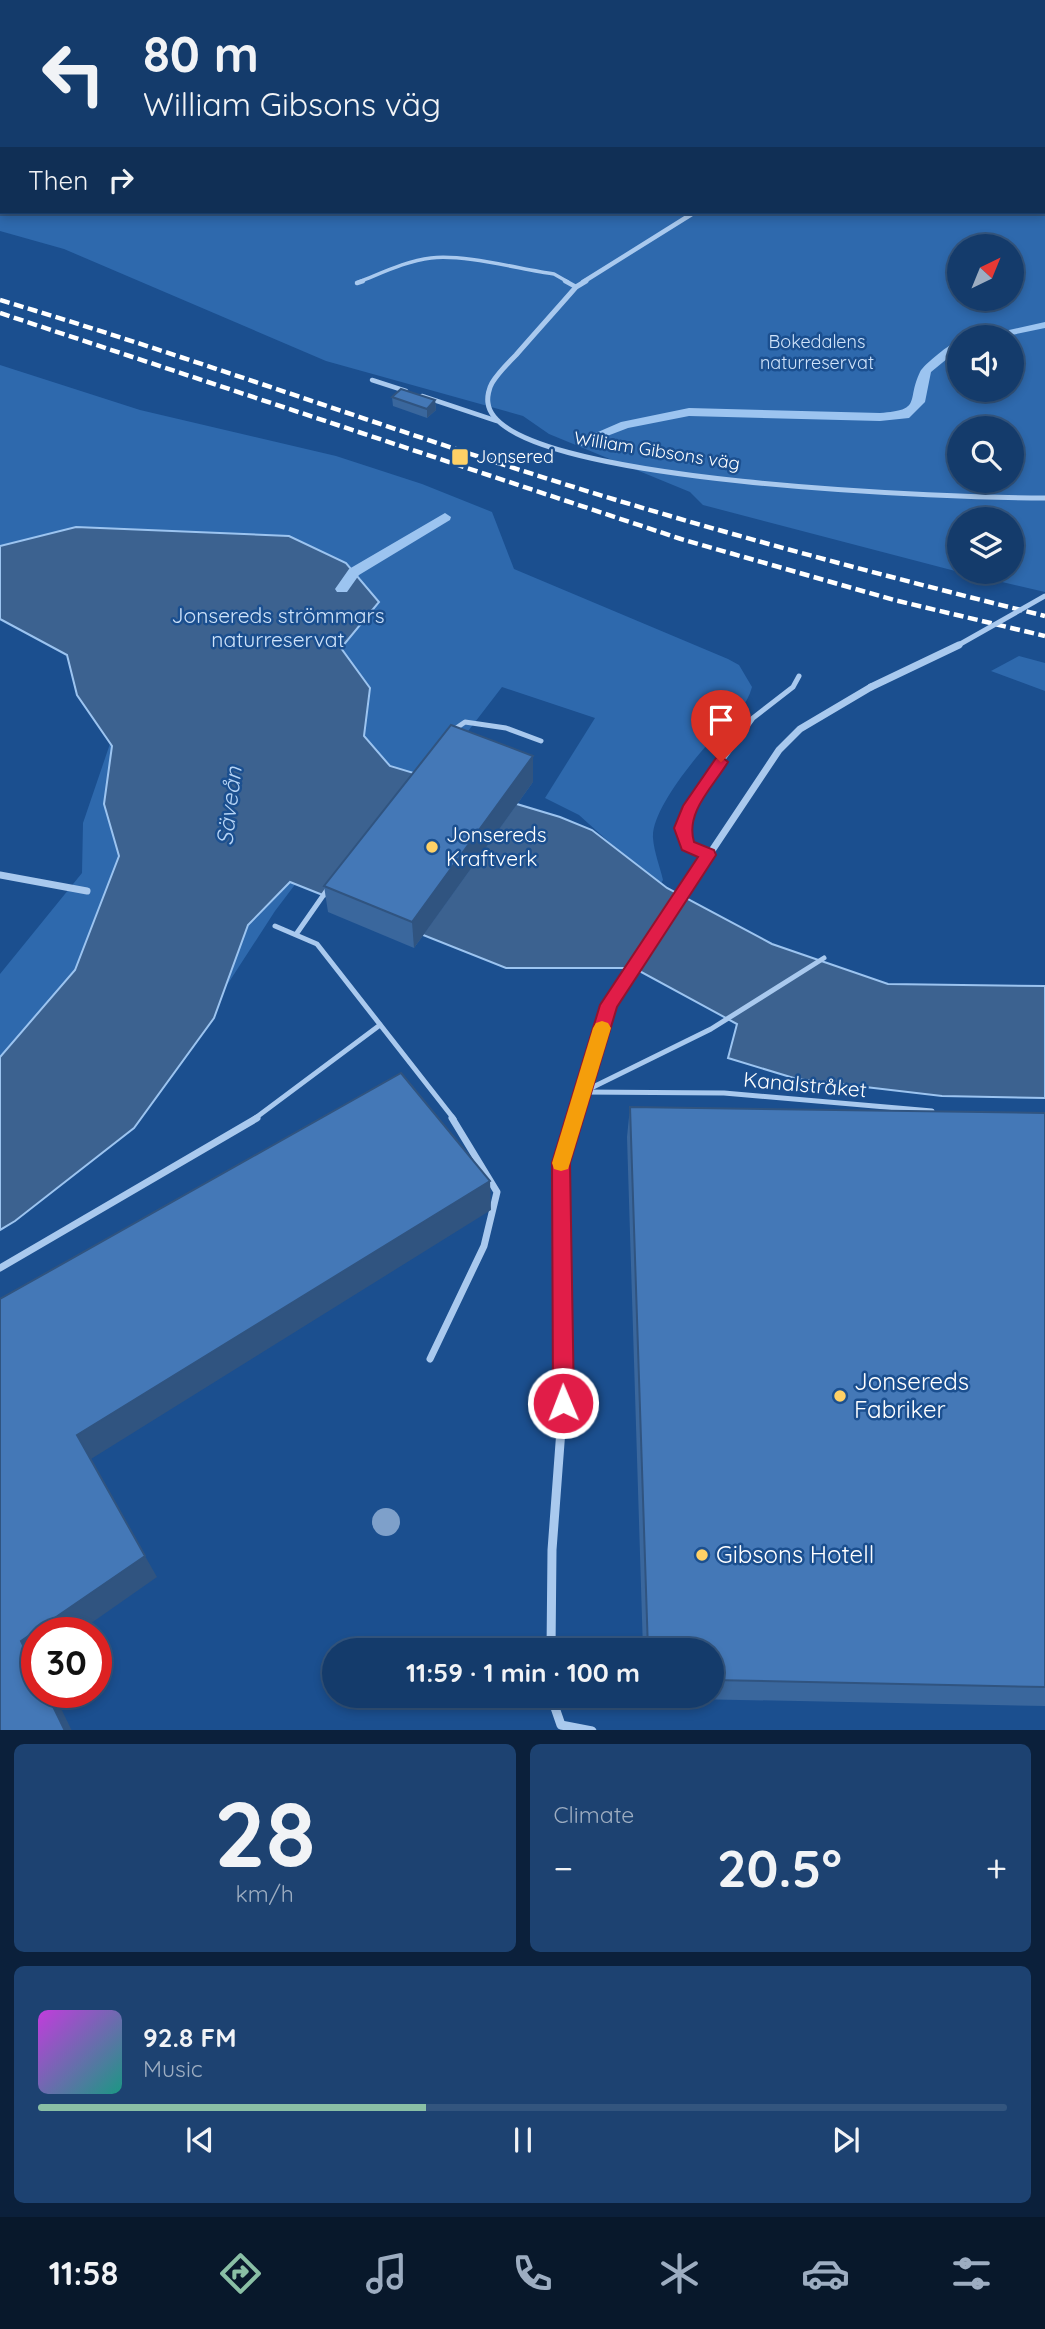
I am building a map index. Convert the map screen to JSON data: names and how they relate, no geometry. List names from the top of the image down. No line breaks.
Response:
{"streets":{"street":["William Gibsons väg"],"lane":["Kanalstråket"]},"water":["Säveån"],"parks":["Bokedalens naturreservat","Jonsereds strömmars naturreservat"],"places":{"transit":["Jonsered"],"other":["Jonsereds Kraftverk","Jonsereds Fabriker","Gibsons Hotell"]},"north":"top right","page":{"turn":["80 m","William Gibsons väg"],"then":"Then","limit":"30","trip":"11:59 · 1 min · 100 m","tile":[["28","km/h"],"Climate"],"heat":["−","20.5°","+"],"song":["92.8 FM","Music"],"tabs":"11:58"}}
